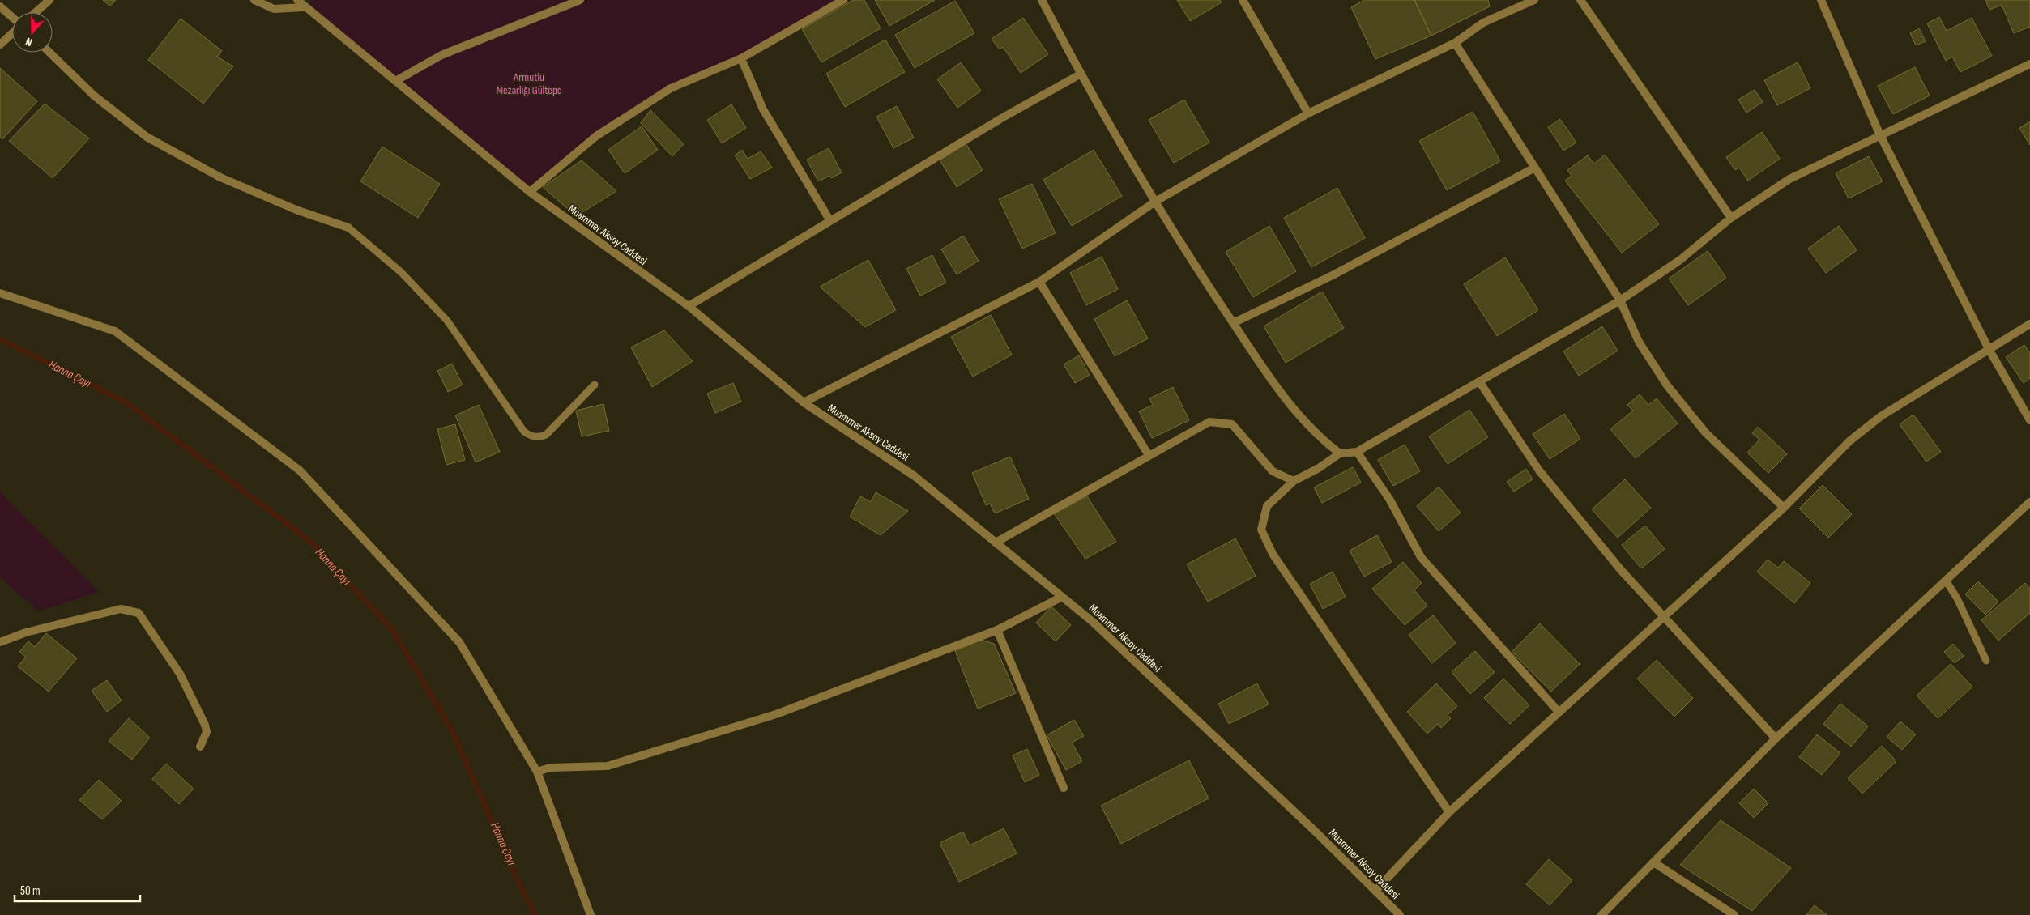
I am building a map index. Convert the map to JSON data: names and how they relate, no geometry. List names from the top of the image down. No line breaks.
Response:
{"streets":{"street":["Muammer Aksoy Caddesi"]},"water":["Hanna Çayı"],"parks":["Armutlu Mezarlığı Gültepe"],"scale_bar":"50 m","north":"bottom"}
